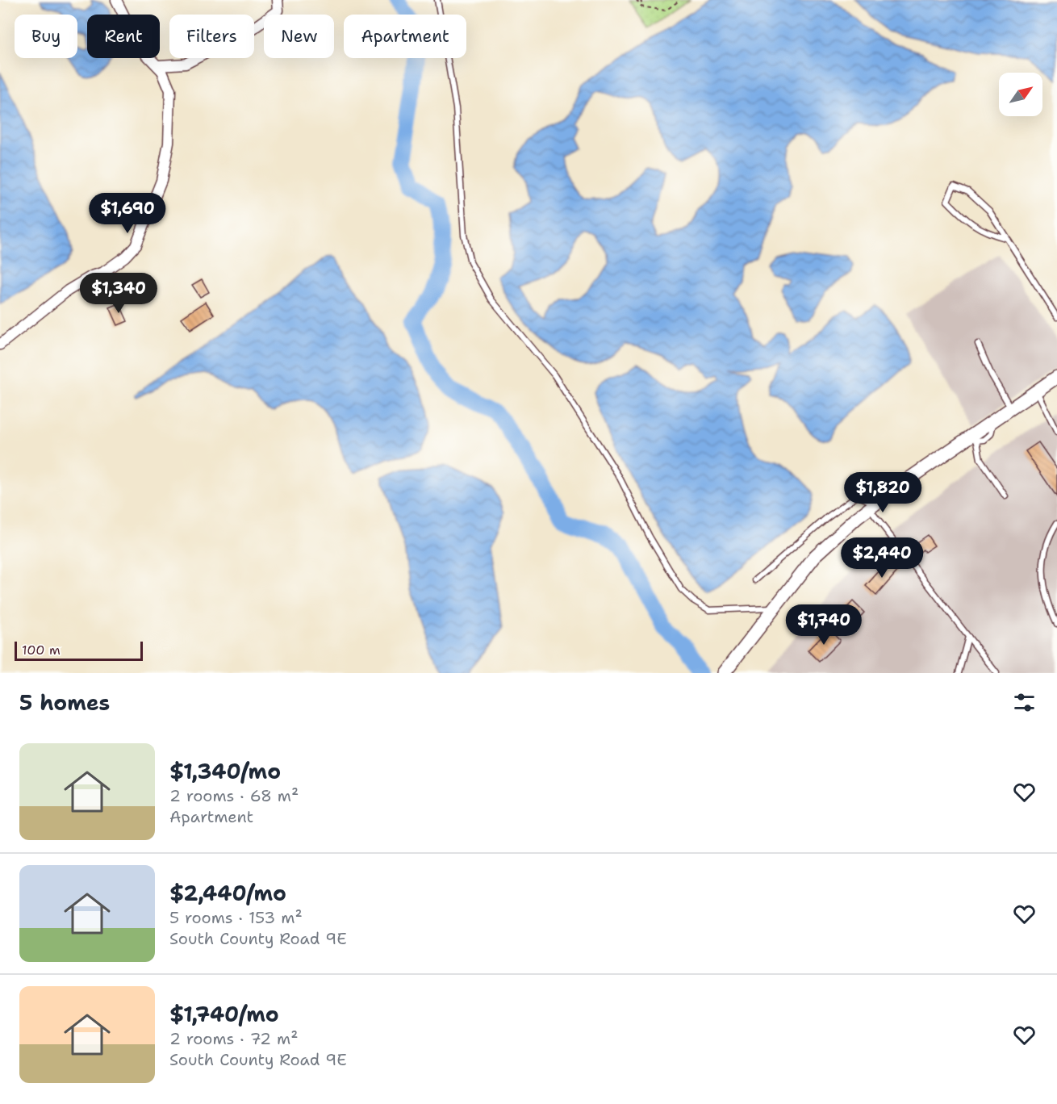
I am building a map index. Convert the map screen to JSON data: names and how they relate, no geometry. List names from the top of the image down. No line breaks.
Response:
{"scale_bar":"100 m","north":"top right","page":{"chip":["Buy","Rent","Filters","New","Apartment"],"price":["$1,690","$1,340","$1,820","$2,440","$1,740"],"scale":"100 m","heading":"5 homes","list":[{"name":"$1,340/mo","note":"2 rooms · 68 m² · Apartment"},{"name":"$2,440/mo","note":"5 rooms · 153 m² · South County Road 9E"},{"name":"$1,740/mo","note":"2 rooms · 72 m² · South County Road 9E"}]}}
